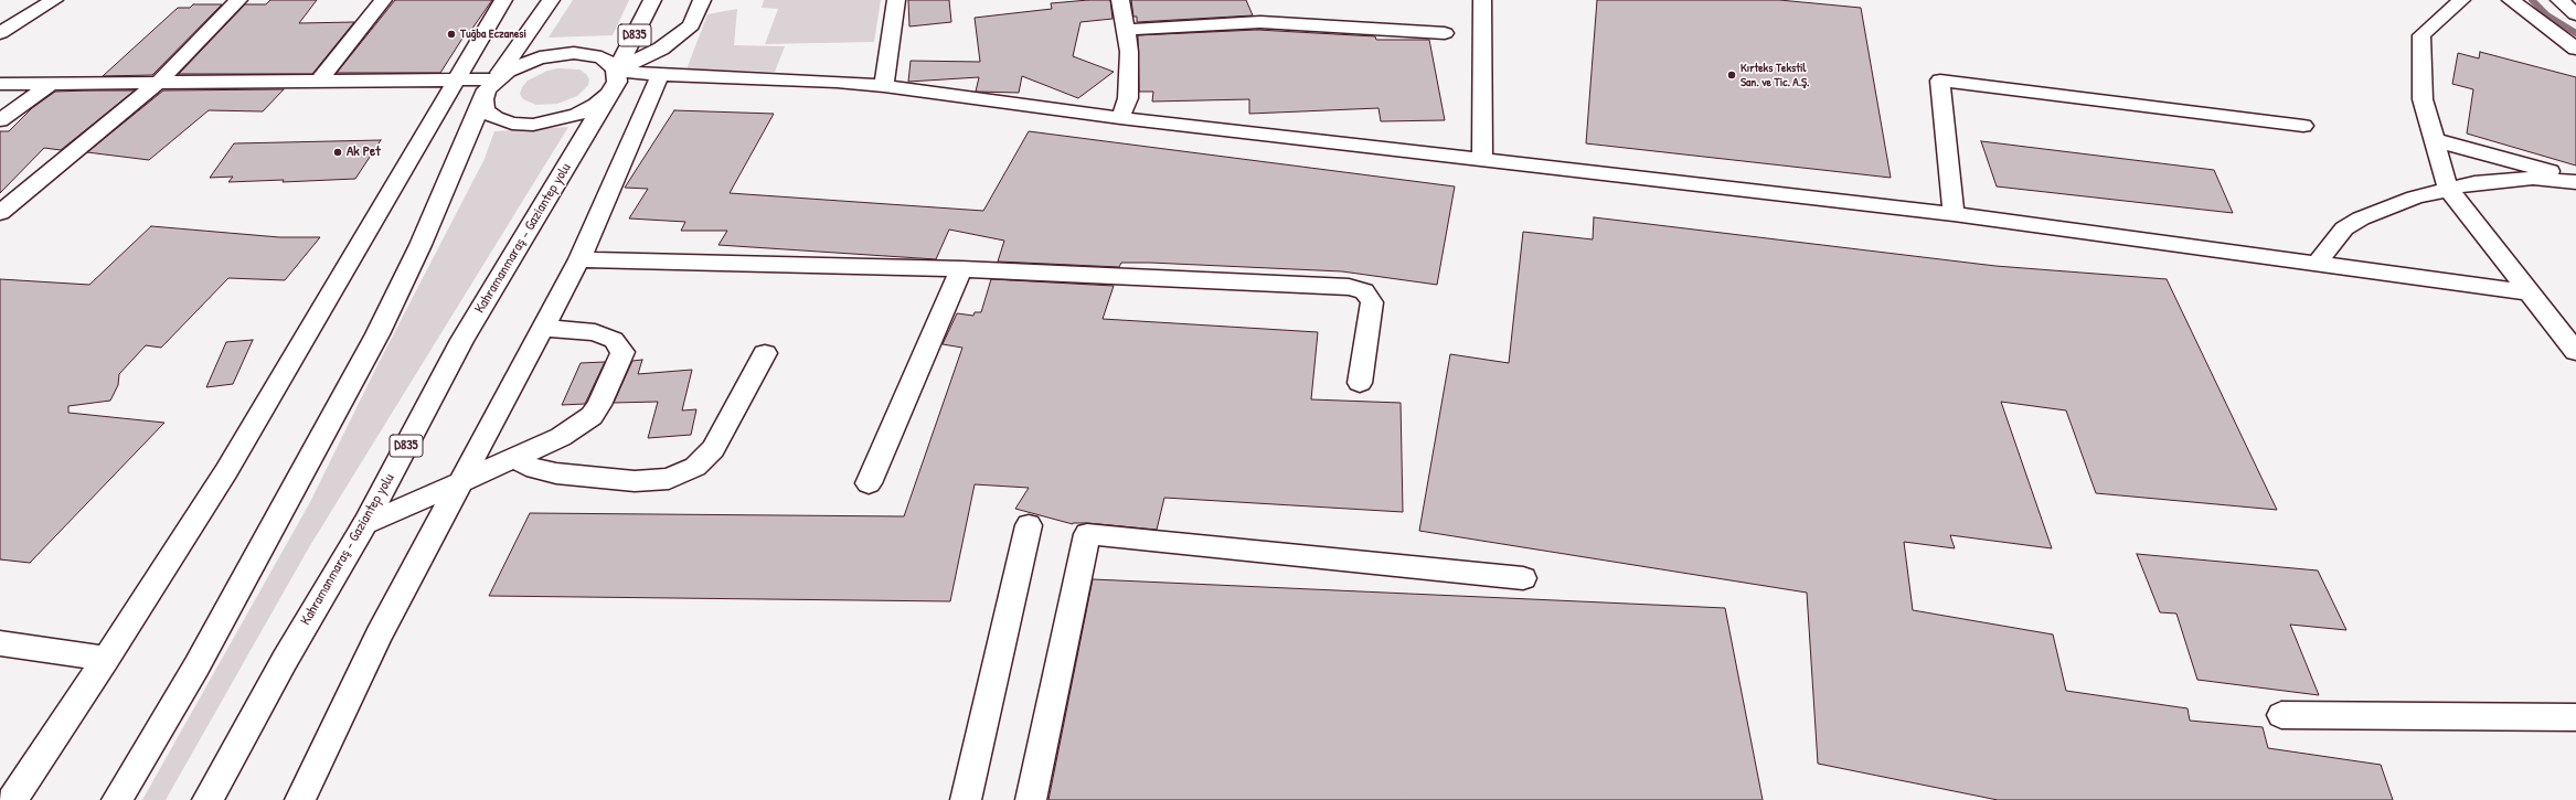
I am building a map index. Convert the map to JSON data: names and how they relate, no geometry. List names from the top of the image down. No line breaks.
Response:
{"streets":{"main road":["D835","Kahramanmaraş - Gaziantep yolu"]},"places":["Tuğba Eczanesi","Kırteks Tekstil San. ve Tic. A.Ş.","Ak Pet"]}
